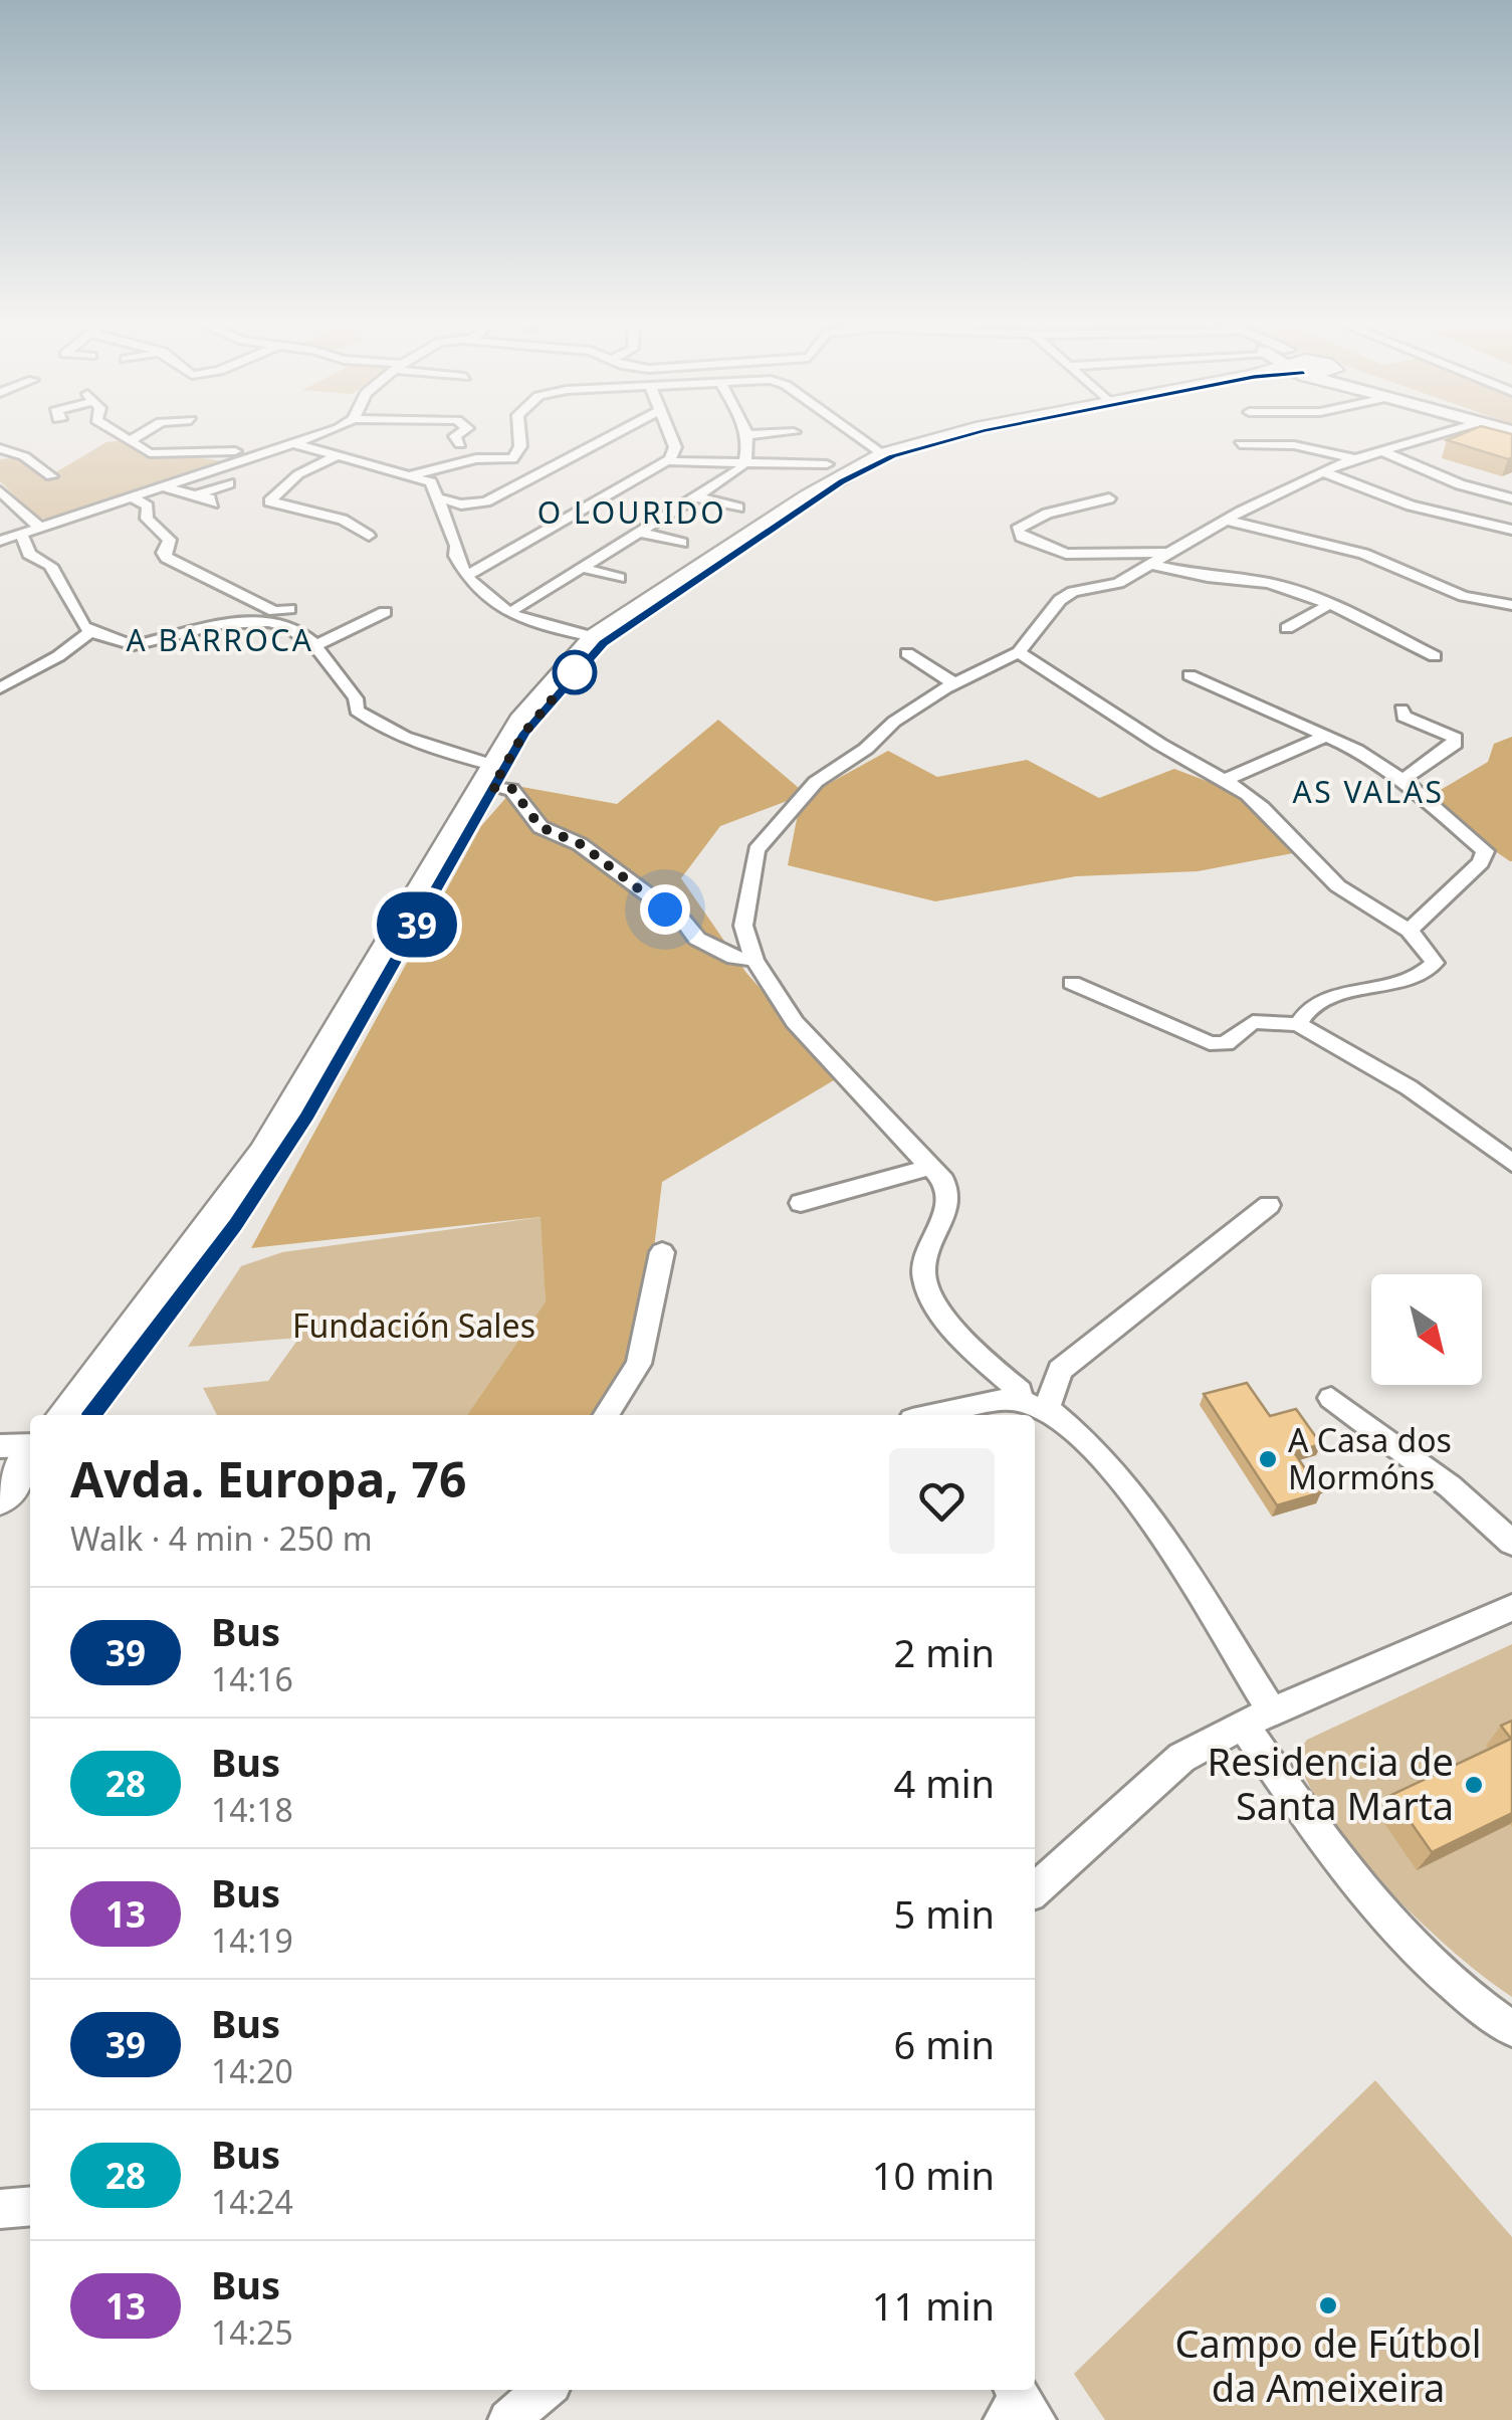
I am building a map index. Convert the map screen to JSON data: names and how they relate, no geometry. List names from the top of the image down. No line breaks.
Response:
{"districts":["O LOURIDO","A BARROCA","AS VALAS"],"parks":["Fundación Sales"],"places":["A Casa dos Mormóns","Residencia de Santa Marta","Campo de Fútbol da Ameixeira"],"lines":["bus line 39"],"north":"bottom right","page":{"on_map":"39","heading":["Avda. Europa, 76","Walk · 4 min · 250 m"],"list":[{"mark":"39","name":"Bus","note":"14:16","value":"2 min"},{"mark":"28","name":"Bus","note":"14:18","value":"4 min"},{"mark":"13","name":"Bus","note":"14:19","value":"5 min"},{"mark":"39","name":"Bus","note":"14:20","value":"6 min"},{"mark":"28","name":"Bus","note":"14:24","value":"10 min"},{"mark":"13","name":"Bus","note":"14:25","value":"11 min"}]}}
